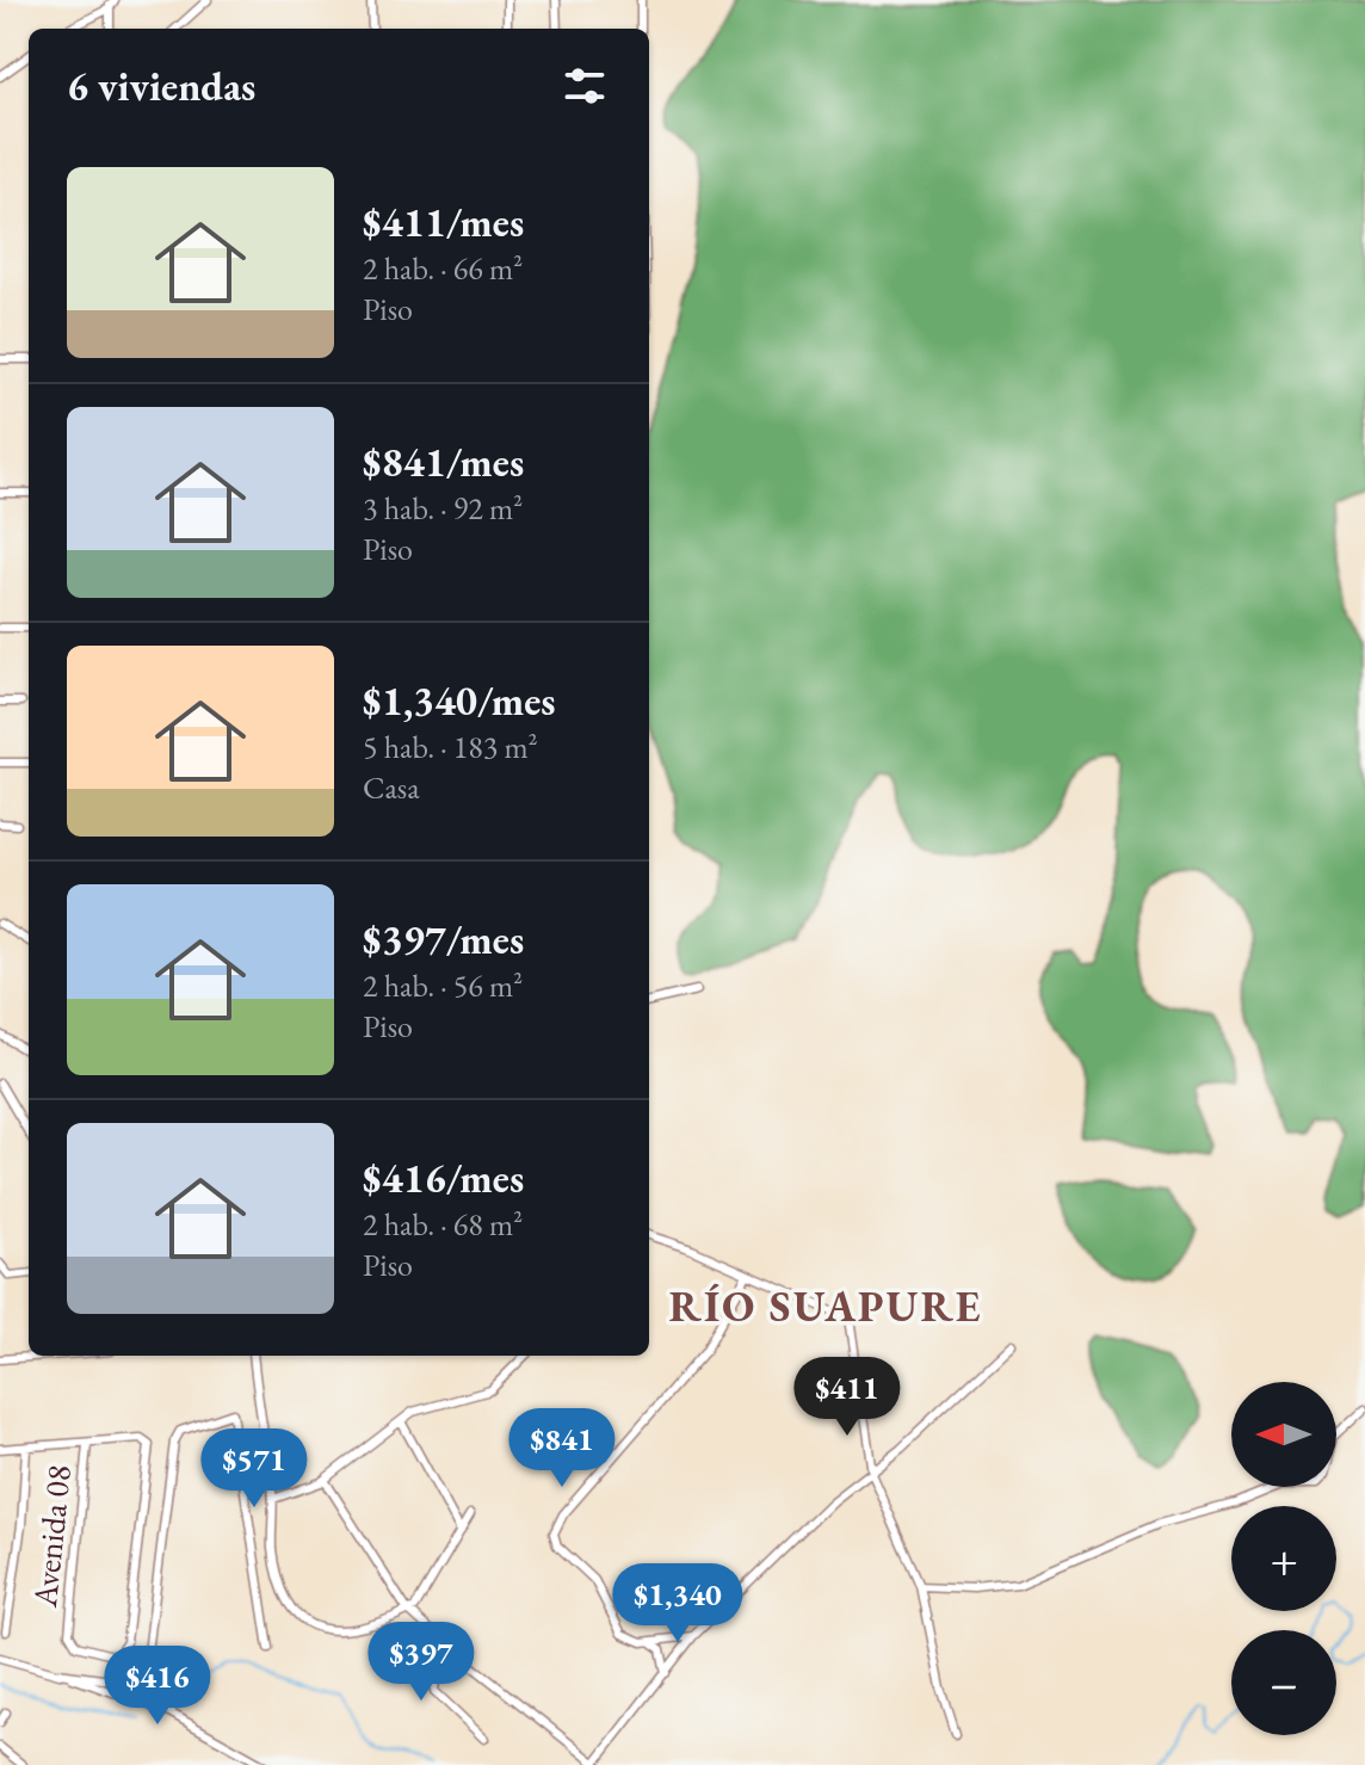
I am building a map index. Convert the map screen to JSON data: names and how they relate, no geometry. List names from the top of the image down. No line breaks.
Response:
{"streets":{"street":["Avenida 08"]},"districts":["RÍO SUAPURE"],"north":"left","page":{"heading":"6 viviendas","list":[{"name":"$411/mes","note":"2 hab. · 66 m² · Piso"},{"name":"$841/mes","note":"3 hab. · 92 m² · Piso"},{"name":"$1,340/mes","note":"5 hab. · 183 m² · Casa"},{"name":"$397/mes","note":"2 hab. · 56 m² · Piso"},{"name":"$416/mes","note":"2 hab. · 68 m² · Piso"}],"price":["$411","$841","$571","$1,340","$397","$416"],"map_buttons":["+","−"]}}
